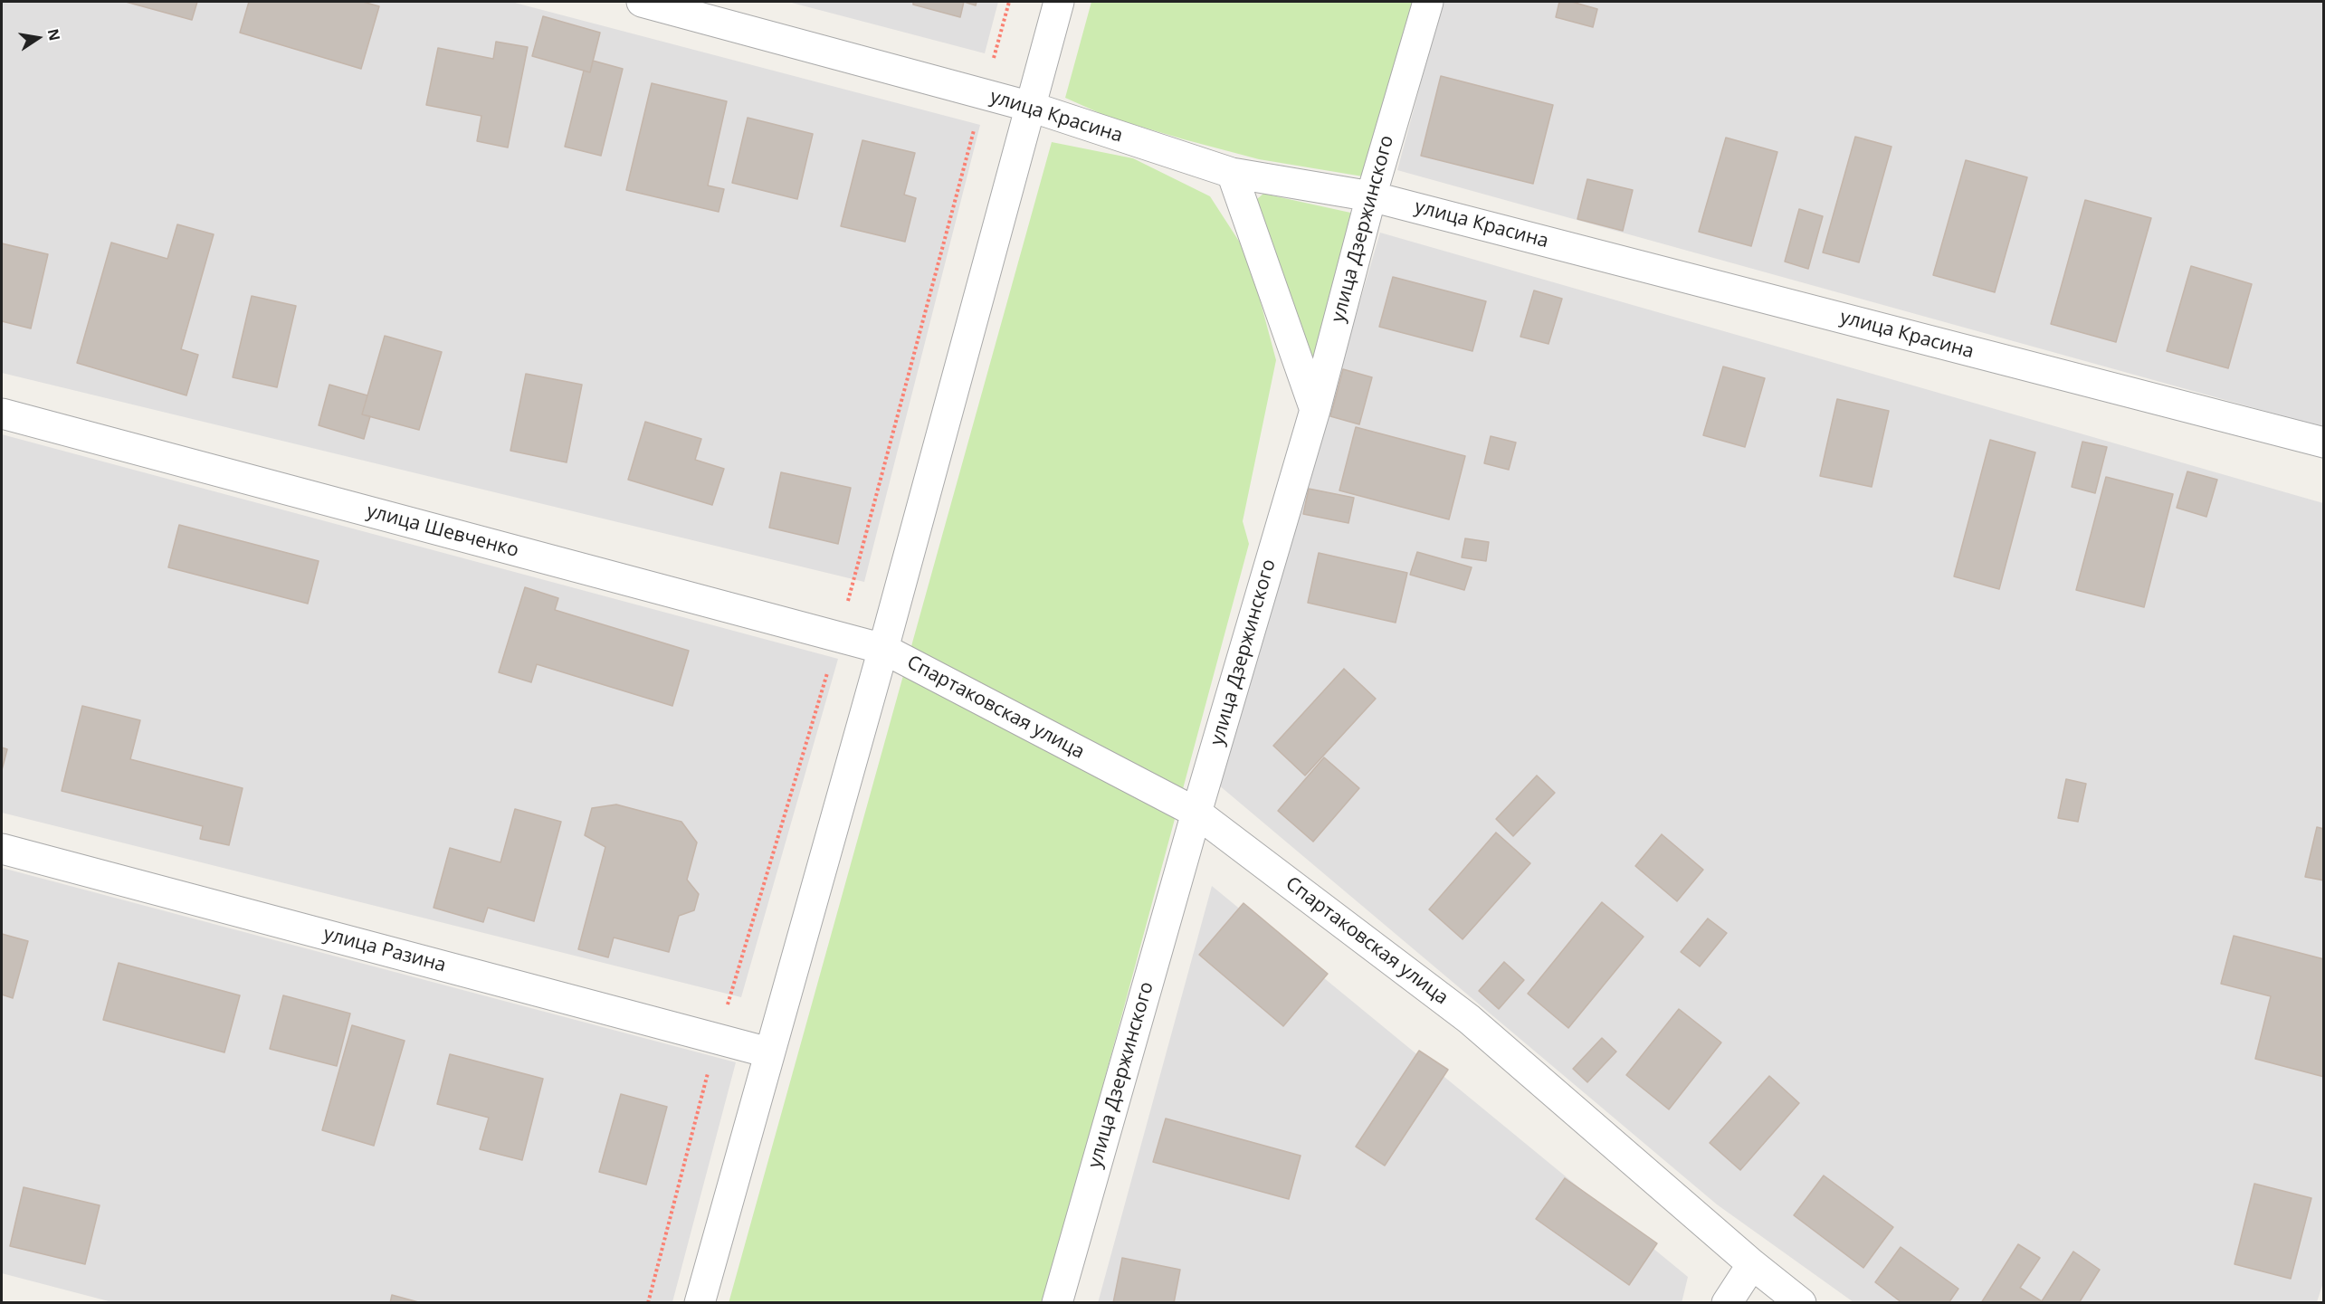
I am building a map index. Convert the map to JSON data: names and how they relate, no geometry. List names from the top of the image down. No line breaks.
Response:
{"streets":{"street":["улица Красина","улица Дзержинского","улица Шевченко","Спартаковская улица","улица Разина"]},"crossings":[["улица Красина","улица Дзержинского"],["улица Дзержинского","Спартаковская улица"],["улица Шевченко","Спартаковская улица"]],"north":"right"}
